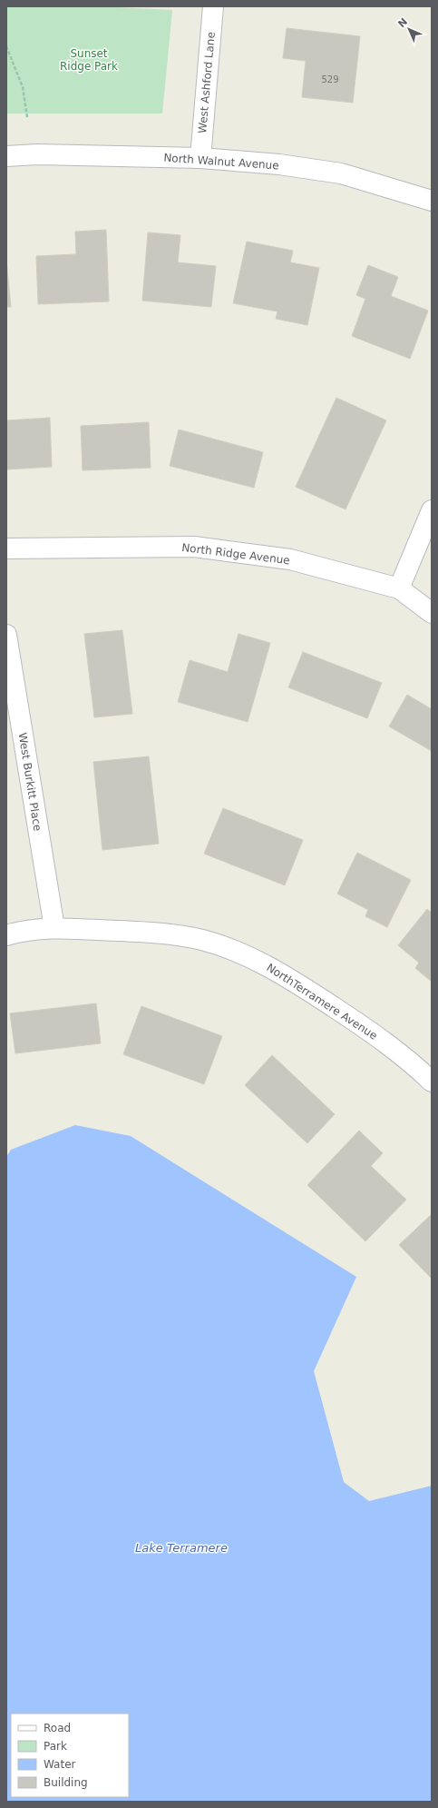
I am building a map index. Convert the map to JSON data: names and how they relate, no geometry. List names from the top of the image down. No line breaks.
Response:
{"streets":{"street":["West Ashford Lane","North Walnut Avenue","North Ridge Avenue","West Burkitt Place","NorthTerramere Avenue"]},"crossings":[["West Ashford Lane","North Walnut Avenue"],["West Burkitt Place","NorthTerramere Avenue"]],"water":["Lake Terramere"],"parks":["Sunset Ridge Park"],"house_numbers":["529"],"legend":["Road","Park","Water","Building"],"north":"top left"}
